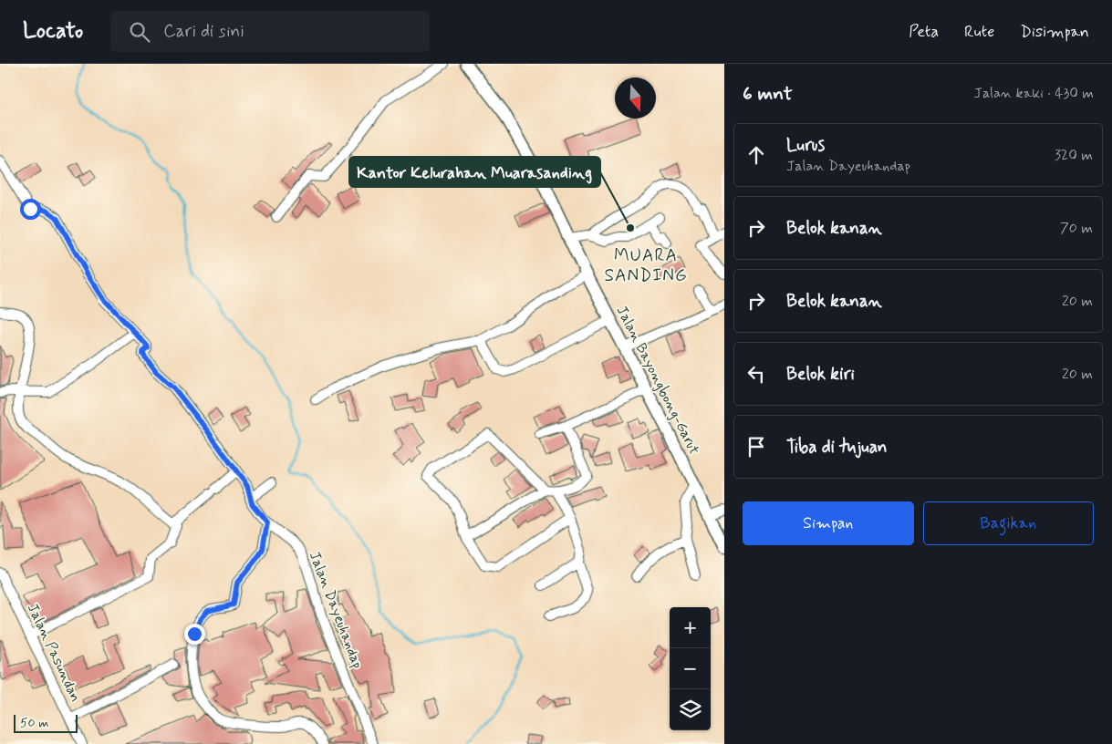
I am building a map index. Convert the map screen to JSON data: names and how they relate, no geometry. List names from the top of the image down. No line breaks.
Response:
{"streets":{"main road":["Jalan Bayongbong-Garut"],"street":["Jalan Dayeuhandap","Jalan Pasundan"]},"districts":["MUARA SANDING"],"places":["Kantor Kelurahan Muarasanding"],"scale_bar":"50 m","north":"bottom","page":{"header":"Locato","search":"Cari di sini","nav":["Peta","Rute","Disimpan"],"heading":["6 mnt","Jalan kaki · 430 m"],"list":[["Lurus","Jalan Dayeuhandap","320 m"],["Belok kanan","70 m"],["Belok kanan","20 m"],["Belok kiri","20 m"],"Tiba di tujuan"],"buttons":["Simpan","Bagikan"],"map_buttons":["+","−"],"scale":"50 m"}}
